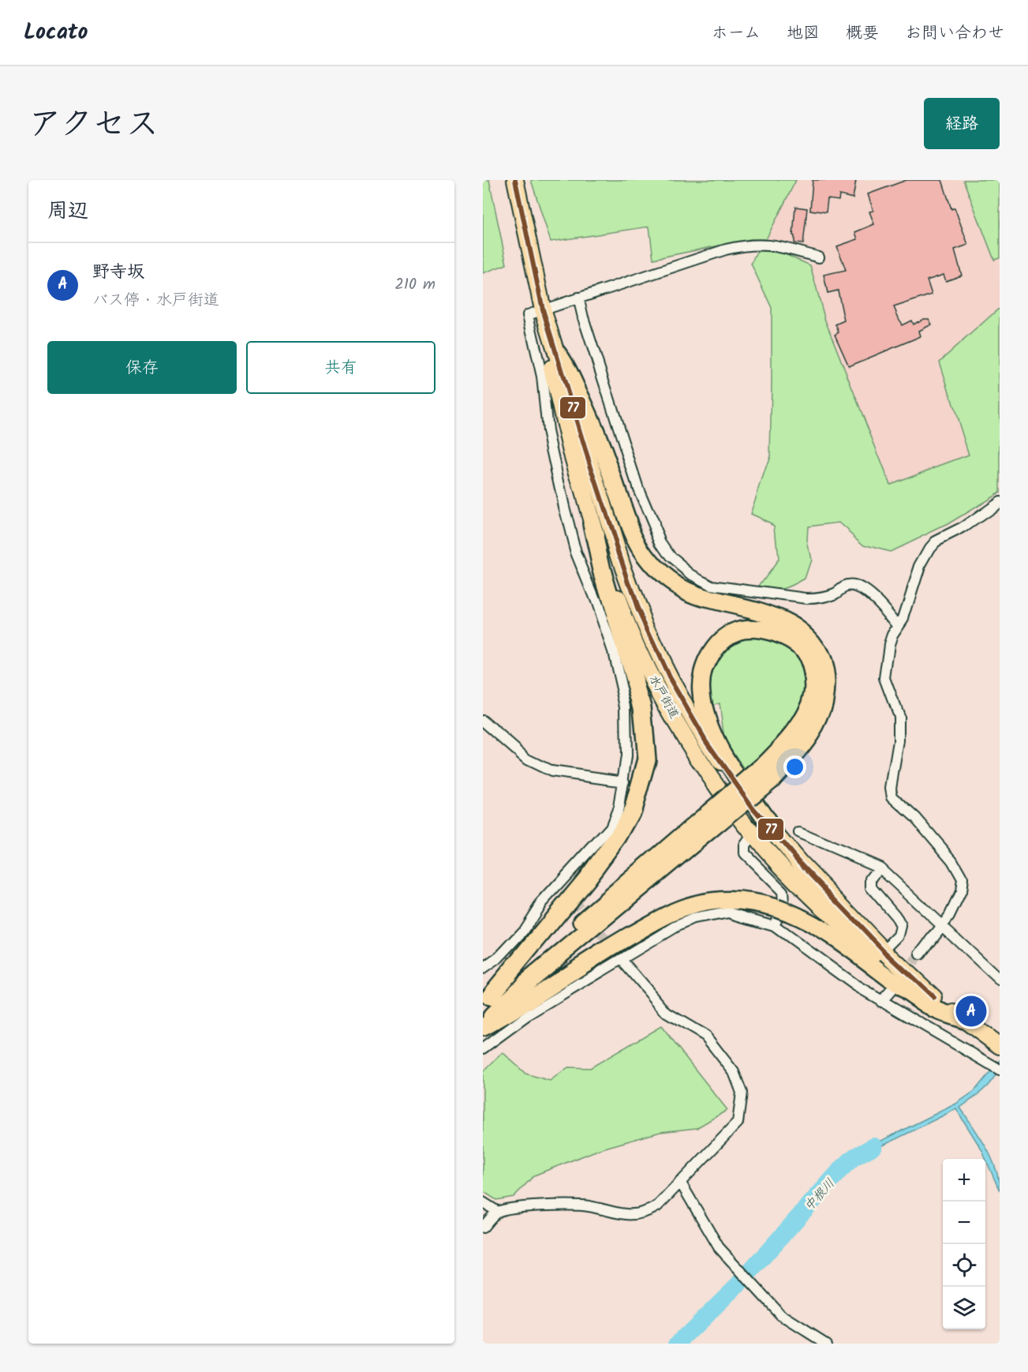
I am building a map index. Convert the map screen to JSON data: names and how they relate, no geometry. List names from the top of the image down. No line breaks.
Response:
{"streets":{"highway":["水戸街道"]},"water":["中根川"],"lines":["transit line 77"],"page":{"header":"Locato","nav":["ホーム","地図","概要","お問い合わせ"],"title":"アクセス","buttons":["経路",["保存","共有"]],"heading":"周辺","list":[{"mark":"A","name":"野寺坂","note":"バス停 · 水戸街道","value":"210 m"}],"pins":"A","map_buttons":["+","−"]}}
